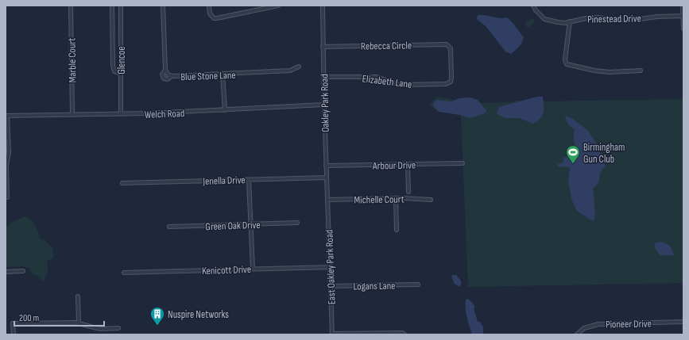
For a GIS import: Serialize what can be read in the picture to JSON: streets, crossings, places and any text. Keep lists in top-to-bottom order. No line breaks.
{"streets":{"street":["Pinestead Drive","Rebecca Circle","Marble Court","Glencoe","Blue Stone Lane","Elizabeth Lane","Oakley Park Road","Welch Road","Arbour Drive","Jenella Drive","Michelle Court","Green Oak Drive","East Oakley Park Road","Kenicott Drive","Logans Lane","Pioneer Drive"]},"crossings":[["Rebecca Circle","Elizabeth Lane"],["Rebecca Circle","Oakley Park Road"],["Marble Court","Welch Road"],["Glencoe","Welch Road"],["Elizabeth Lane","Oakley Park Road"],["Oakley Park Road","Welch Road"],["Oakley Park Road","Arbour Drive"],["Oakley Park Road","Jenella Drive"],["Oakley Park Road","Michelle Court"],["Oakley Park Road","East Oakley Park Road"],["Michelle Court","East Oakley Park Road"],["East Oakley Park Road","Kenicott Drive"],["East Oakley Park Road","Logans Lane"]],"places":{"sports":["Birmingham Gun Club"],"building":["Nuspire Networks"]},"scale_bar":"200 m"}
